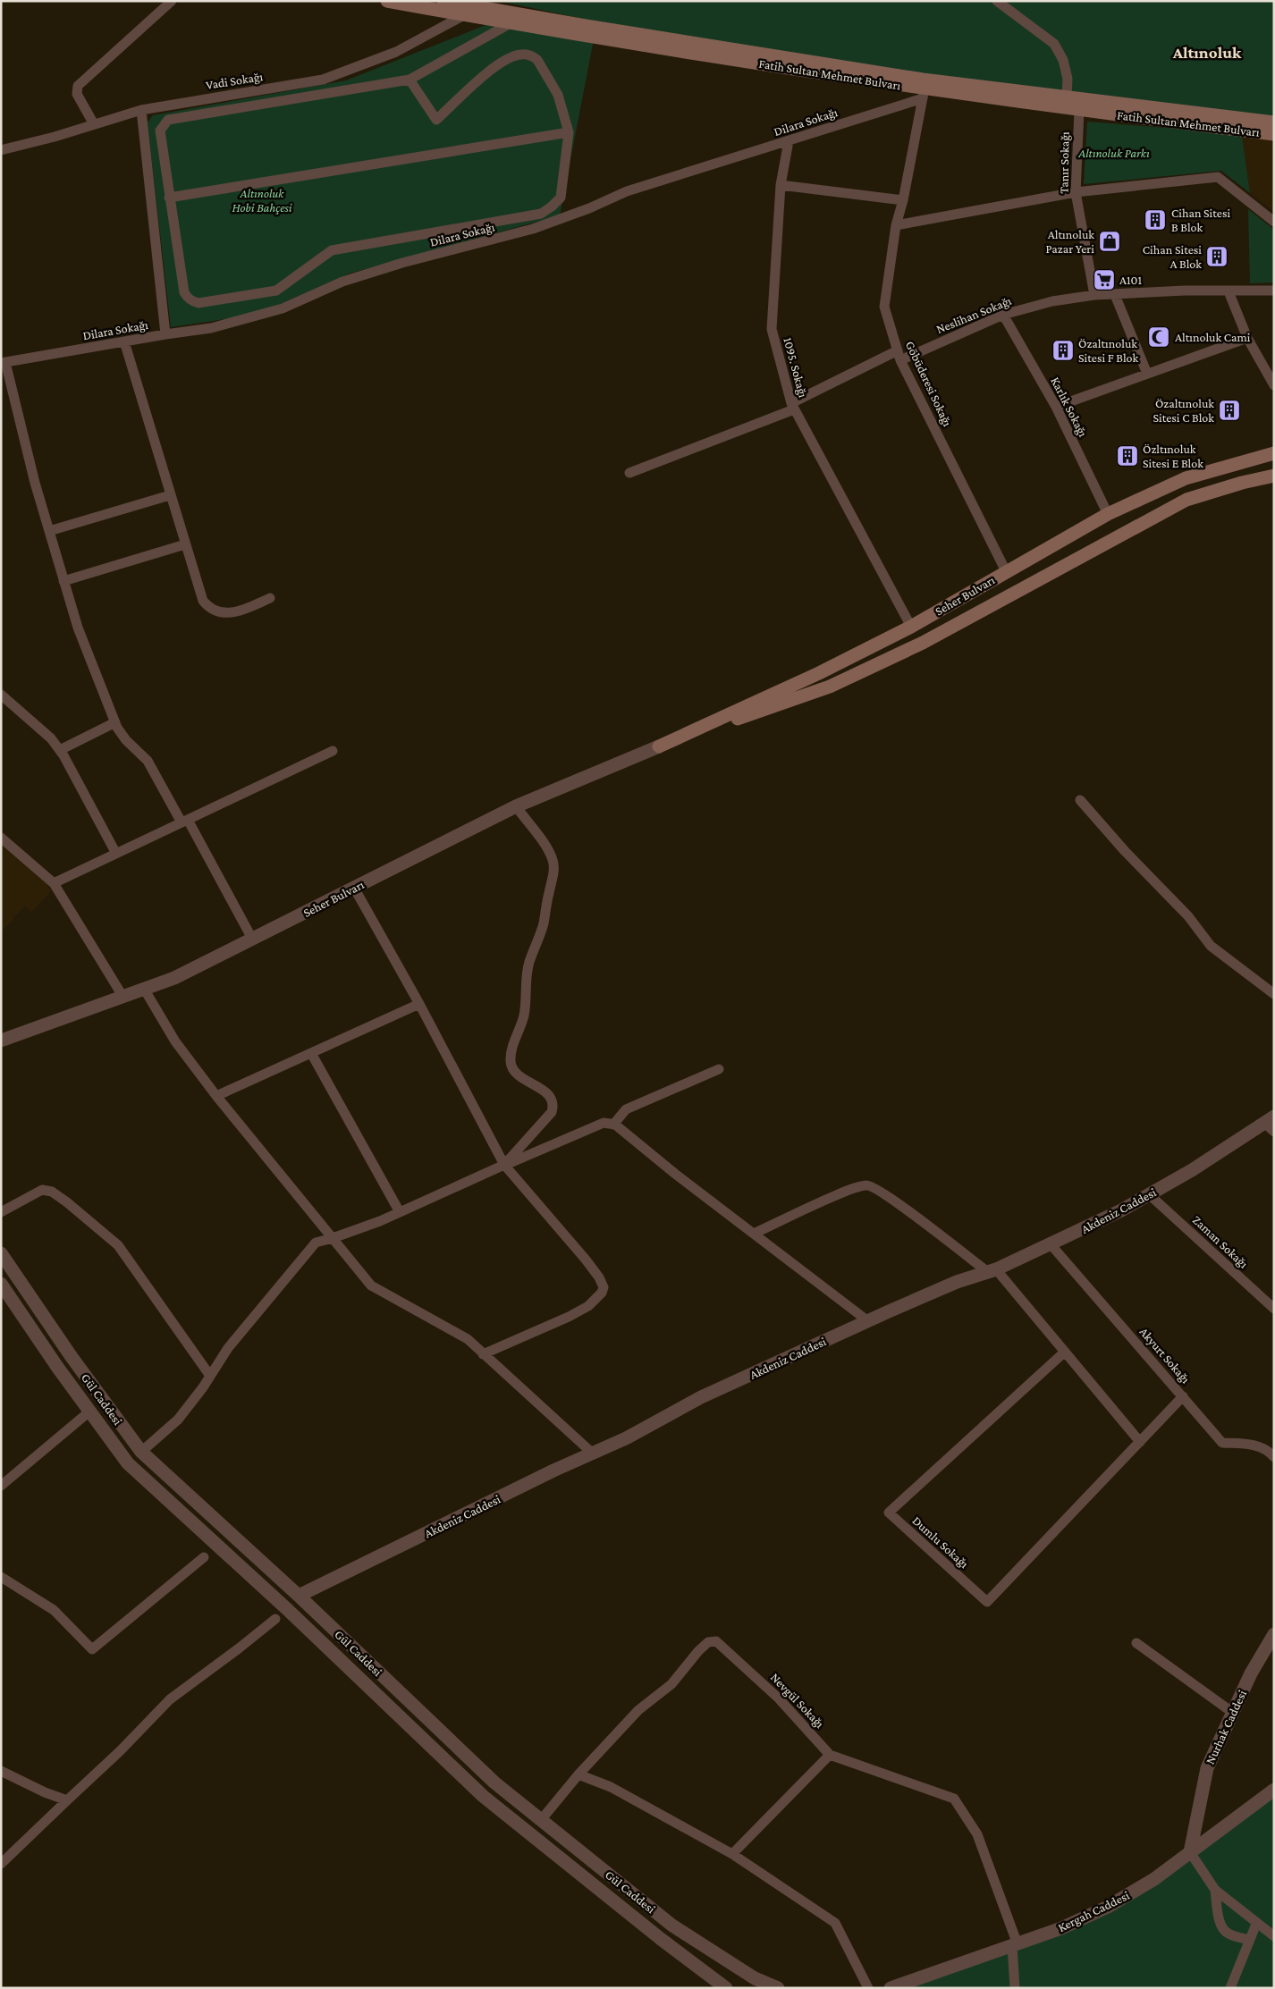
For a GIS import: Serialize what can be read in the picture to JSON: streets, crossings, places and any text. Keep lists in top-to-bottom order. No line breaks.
{"streets":{"main road":["Fatih Sultan Mehmet Bulvarı","Seher Bulvarı"],"street":["Vadi Sokağı","Dilara Sokağı","Tanır Sokağı","Neslihan Sokağı","1095. Sokağı","Göbüderesi Sokağı","Karlık Sokağı","Akdeniz Caddesi","Zaman Sokağı","Akyurt Sokağı","Gül Caddesi","Dumlu Sokağı","Nevgül Sokağı","Nurhak Caddesi","Kergah Caddesi"]},"crossings":[["Fatih Sultan Mehmet Bulvarı","Vadi Sokağı"],["Fatih Sultan Mehmet Bulvarı","Dilara Sokağı"],["Fatih Sultan Mehmet Bulvarı","Tanır Sokağı"],["Fatih Sultan Mehmet Bulvarı","Göbüderesi Sokağı"],["Dilara Sokağı","1095. Sokağı"],["Dilara Sokağı","Göbüderesi Sokağı"],["Tanır Sokağı","Neslihan Sokağı"],["Neslihan Sokağı","1095. Sokağı"],["Neslihan Sokağı","Göbüderesi Sokağı"],["Neslihan Sokağı","Karlık Sokağı"],["1095. Sokağı","Seher Bulvarı"],["Göbüderesi Sokağı","Seher Bulvarı"],["Karlık Sokağı","Seher Bulvarı"],["Akdeniz Caddesi","Zaman Sokağı"],["Akdeniz Caddesi","Akyurt Sokağı"],["Akdeniz Caddesi","Gül Caddesi"],["Akyurt Sokağı","Dumlu Sokağı"],["Gül Caddesi","Nevgül Sokağı"],["Nevgül Sokağı","Kergah Caddesi"],["Nurhak Caddesi","Kergah Caddesi"]],"districts":["Altınoluk"],"parks":["Altınoluk Parkı","Altınoluk Hobi Bahçesi"],"places":{"building":["Cihan Sitesi B Blok","Cihan Sitesi A Blok","Özaltınoluk Sitesi F Blok","Özaltınoluk Sitesi C Blok","Özltınoluk Sitesi E Blok"],"shop":["Altınoluk Pazar Yeri"],"supermarket":["A101"],"mosque":["Altınoluk Cami"]}}
